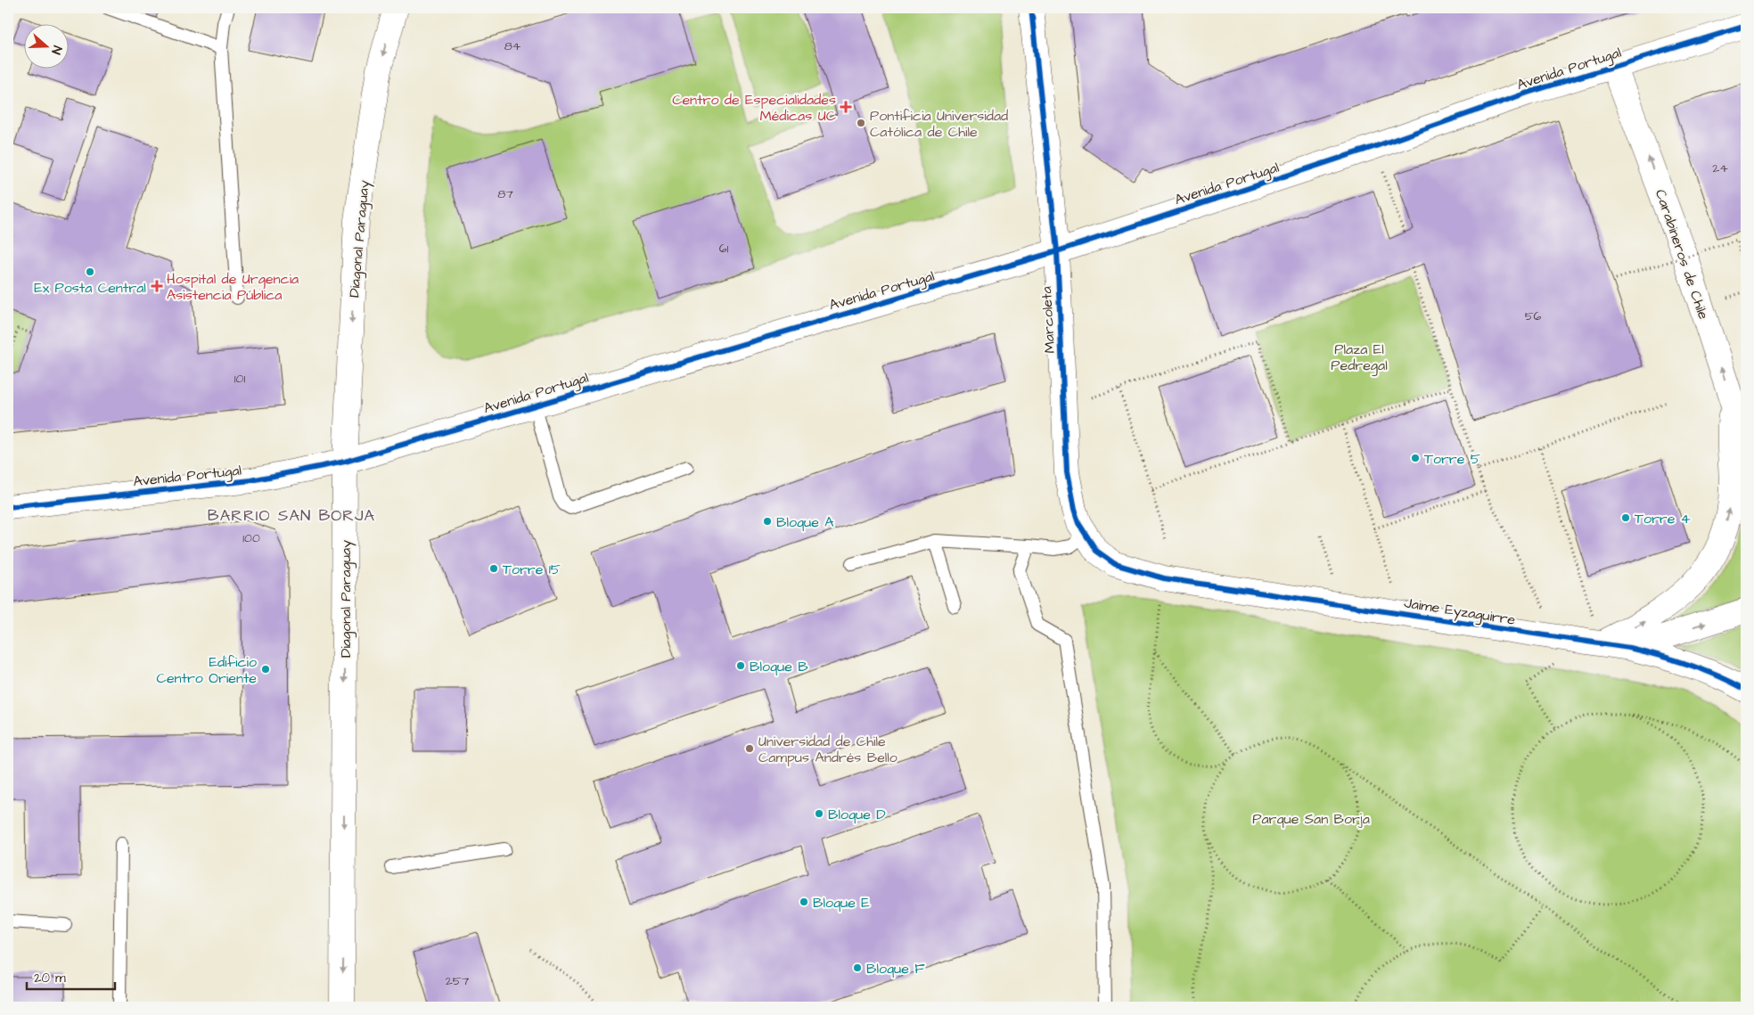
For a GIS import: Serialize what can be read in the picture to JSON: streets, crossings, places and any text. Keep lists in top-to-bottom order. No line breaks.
{"streets":{"main road":["Avenida Portugal","Diagonal Paraguay","Carabineros de Chile","Marcoleta","Jaime Eyzaguirre"]},"crossings":[["Avenida Portugal","Diagonal Paraguay"],["Avenida Portugal","Carabineros de Chile"],["Avenida Portugal","Marcoleta"],["Marcoleta","Jaime Eyzaguirre"]],"one_way":["Diagonal Paraguay","Carabineros de Chile"],"districts":["BARRIO SAN BORJA"],"parks":["Plaza El Pedregal","Parque San Borja"],"places":{"health":["Centro de Especialidades Médicas UC","Hospital de Urgencia Asistencia Pública"],"other":["Pontificia Universidad Católica de Chile","Ex Posta Central","Torre 5","Torre 4","Bloque A","Torre 15","Bloque B","Edificio Centro Oriente","Universidad de Chile Campus Andrés Bello","Bloque D","Bloque E","Bloque F"]},"house_numbers":["84","24","87","61","56","101","100","257"],"scale_bar":"20 m","north":"right"}
